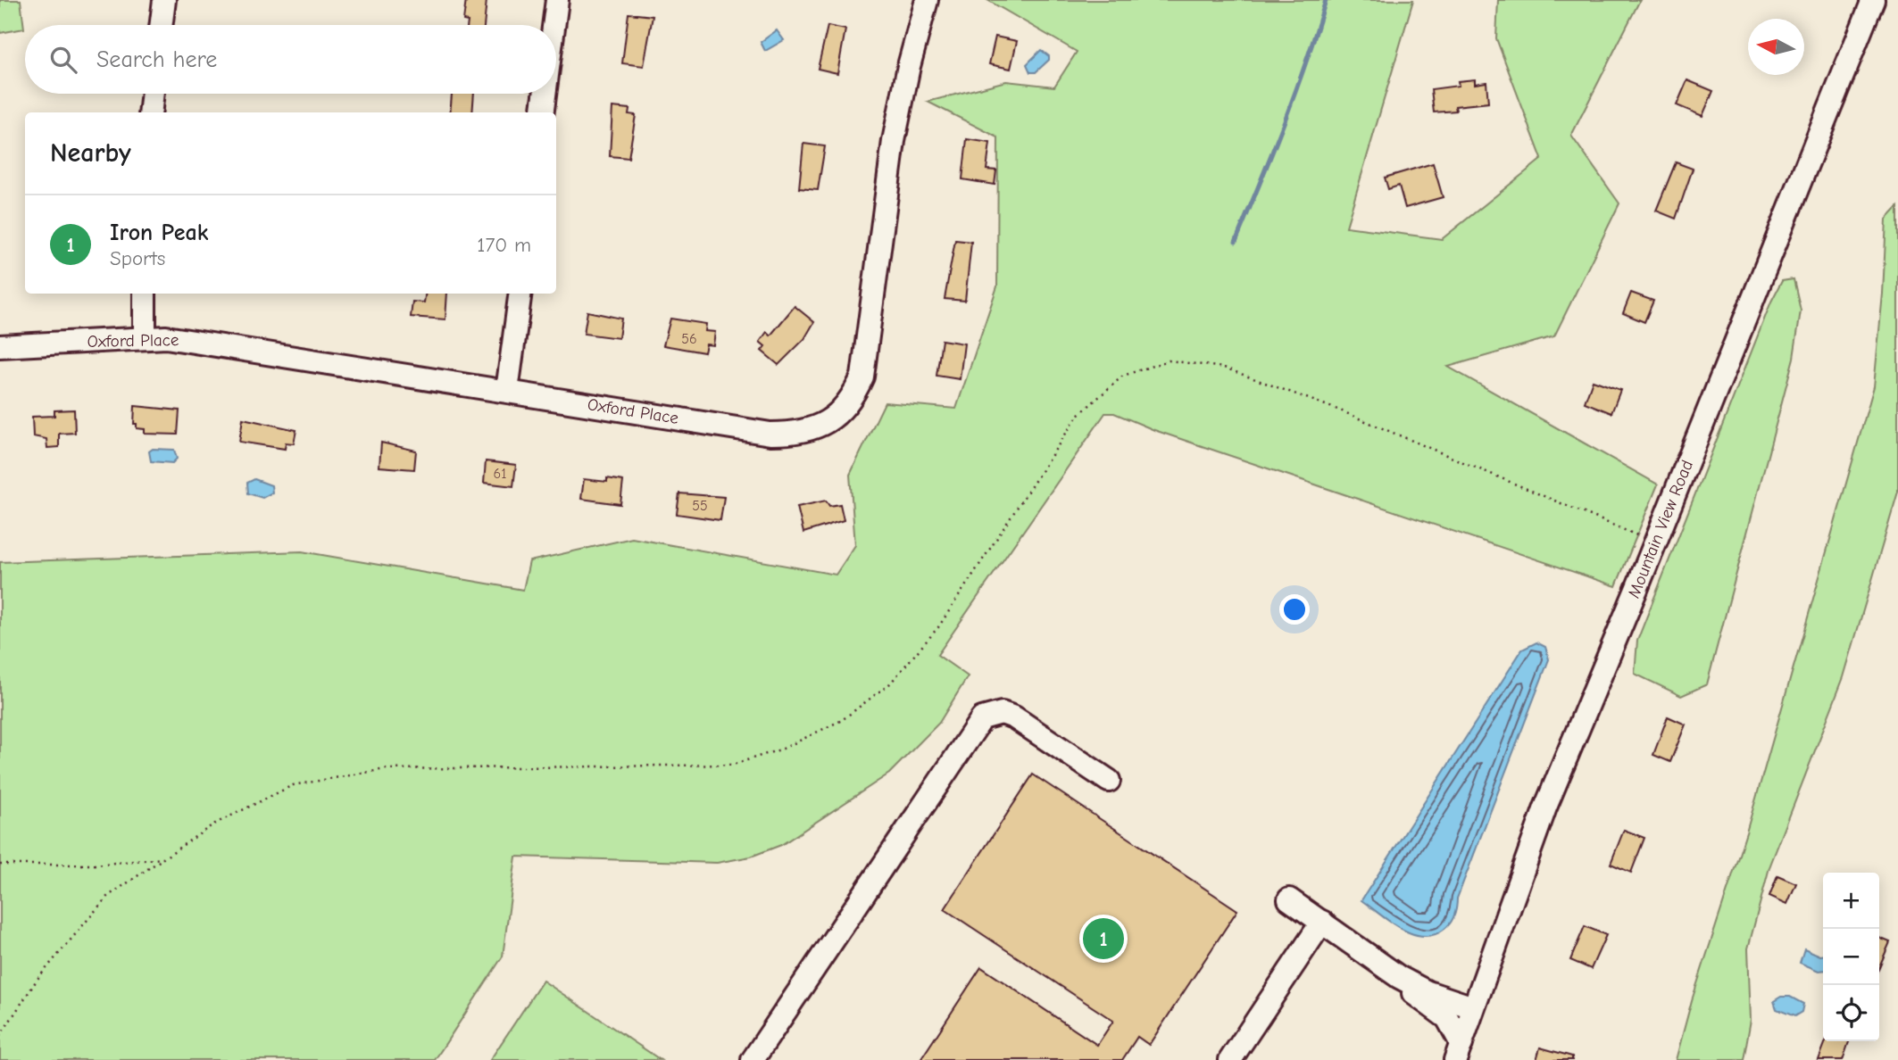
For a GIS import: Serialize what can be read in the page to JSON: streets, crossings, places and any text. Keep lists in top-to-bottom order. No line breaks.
{"streets":{"street":["Oxford Place","Mountain View Road"]},"house_numbers":["56","61","55"],"north":"left","page":{"search":"Search here","heading":"Nearby","list":[{"mark":"1","name":"Iron Peak","note":"Sports","value":"170 m"}],"map_buttons":["+","−"],"pins":"1"}}
